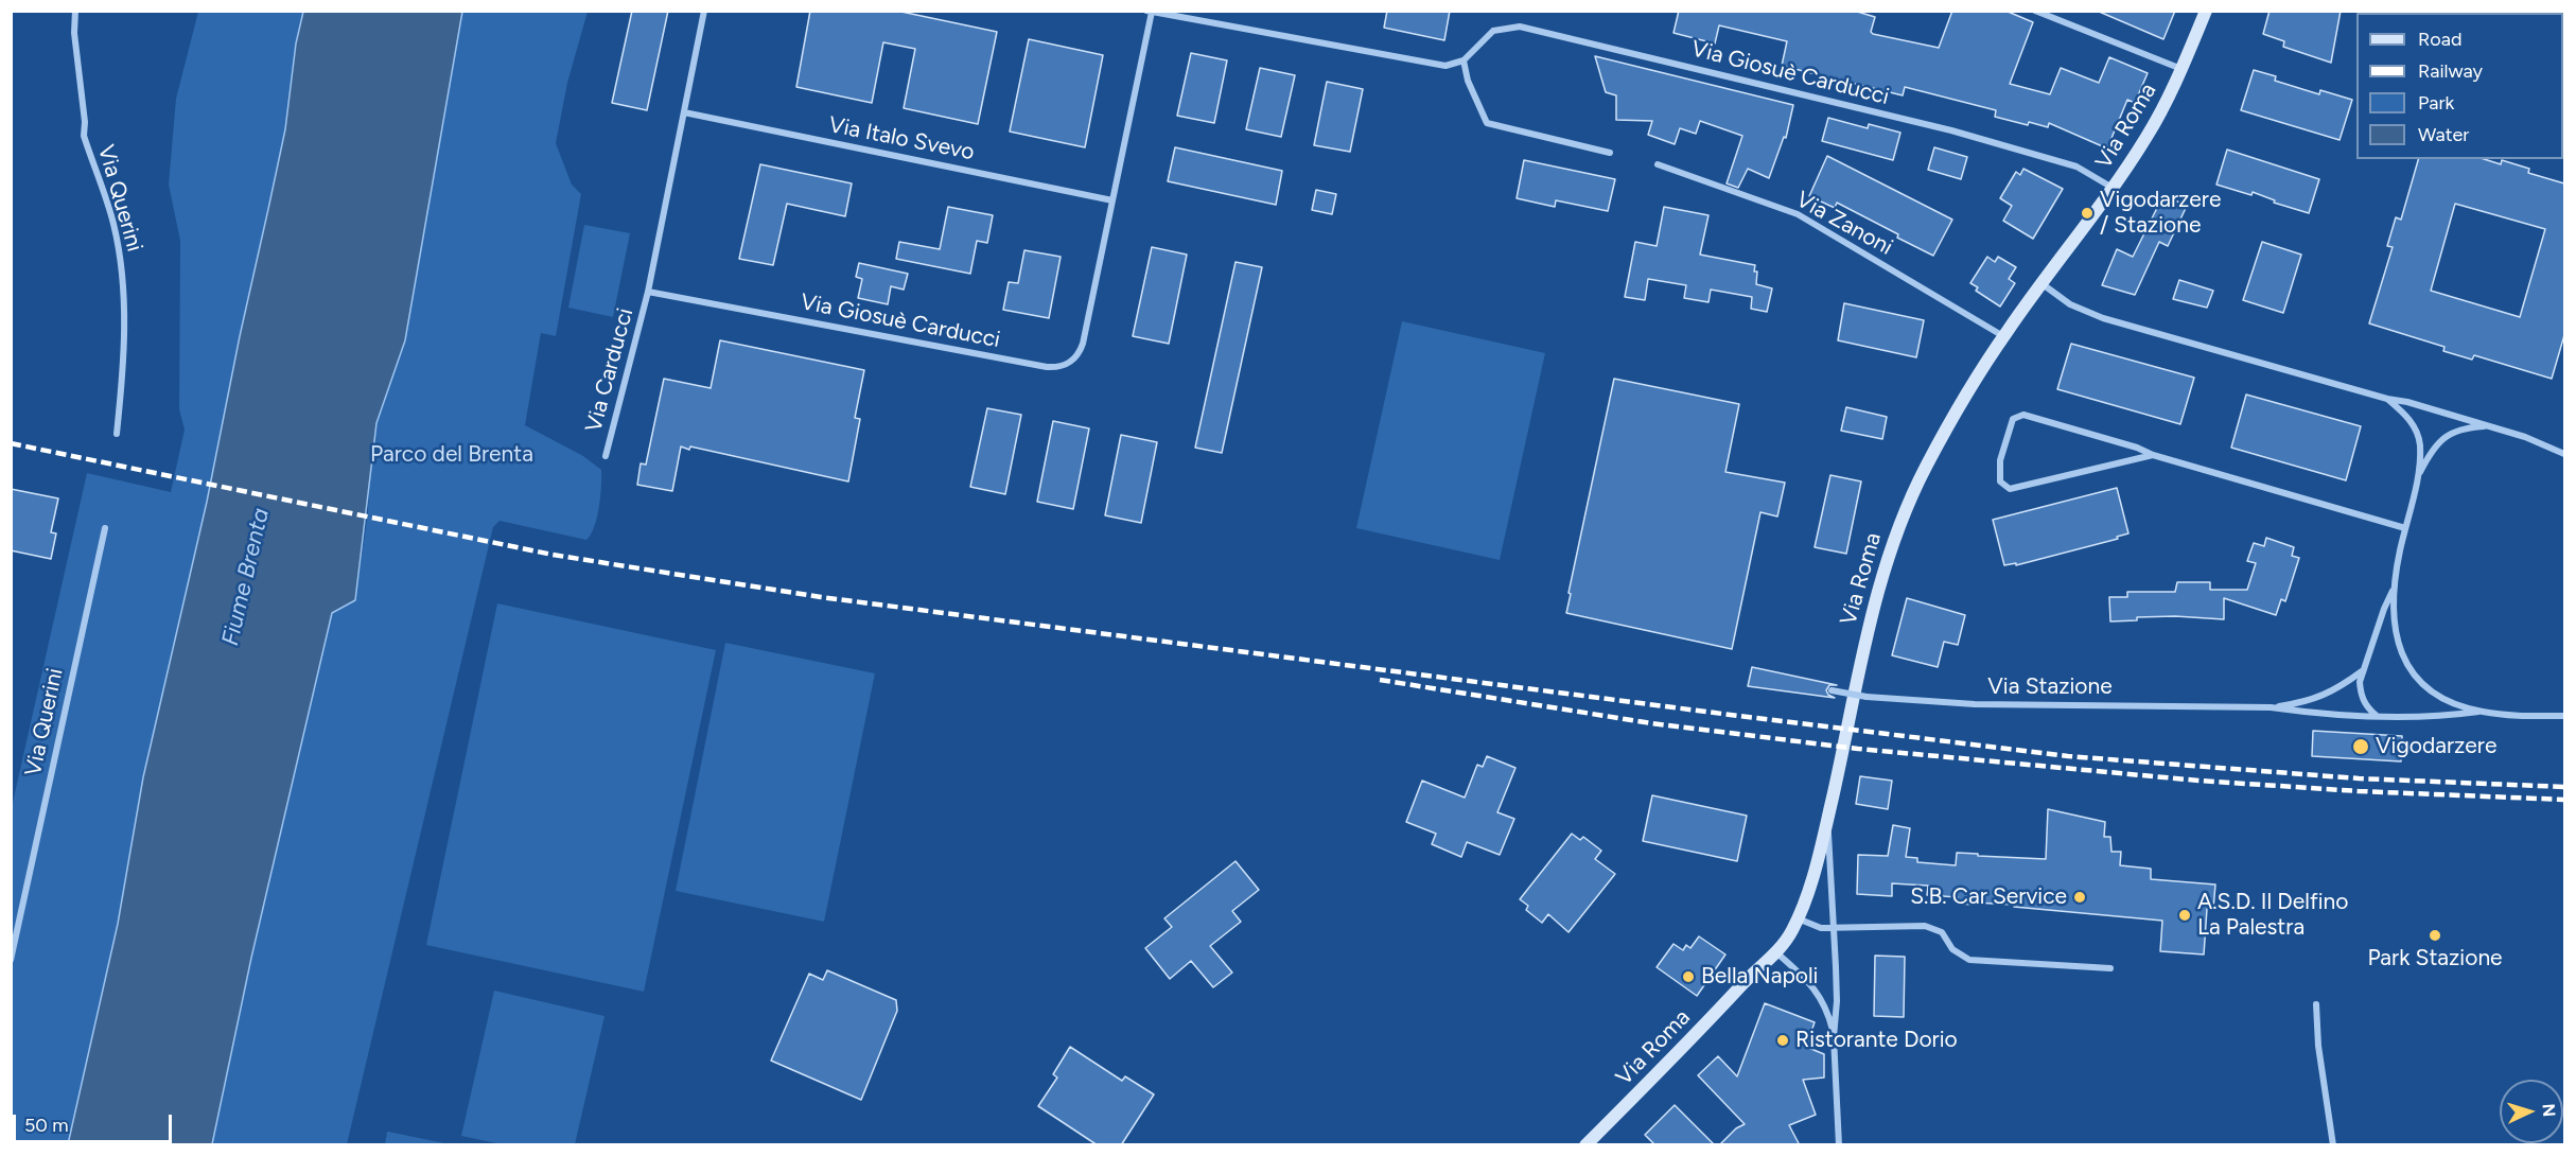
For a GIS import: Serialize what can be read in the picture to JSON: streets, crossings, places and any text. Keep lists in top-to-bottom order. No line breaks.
{"streets":{"main road":["Via Roma"],"street":["Via Giosuè Carducci","Via Italo Svevo","Via Querini","Via Zanoni","Via Carducci","Via Stazione"]},"crossings":[["Via Giosuè Carducci","Via Roma"],["Via Giosuè Carducci","Via Italo Svevo"],["Via Giosuè Carducci","Via Carducci"],["Via Roma","Via Zanoni"]],"water":["Fiume Brenta"],"parks":["Parco del Brenta"],"places":["Vigodarzere / Stazione","Vigodarzere","S.B. Car Service","A.S.D. Il Delfino La Palestra","Park Stazione","Bella Napoli","Ristorante Dorio"],"legend":["Road","Railway","Park","Water"],"scale_bar":"50 m","north":"right"}
